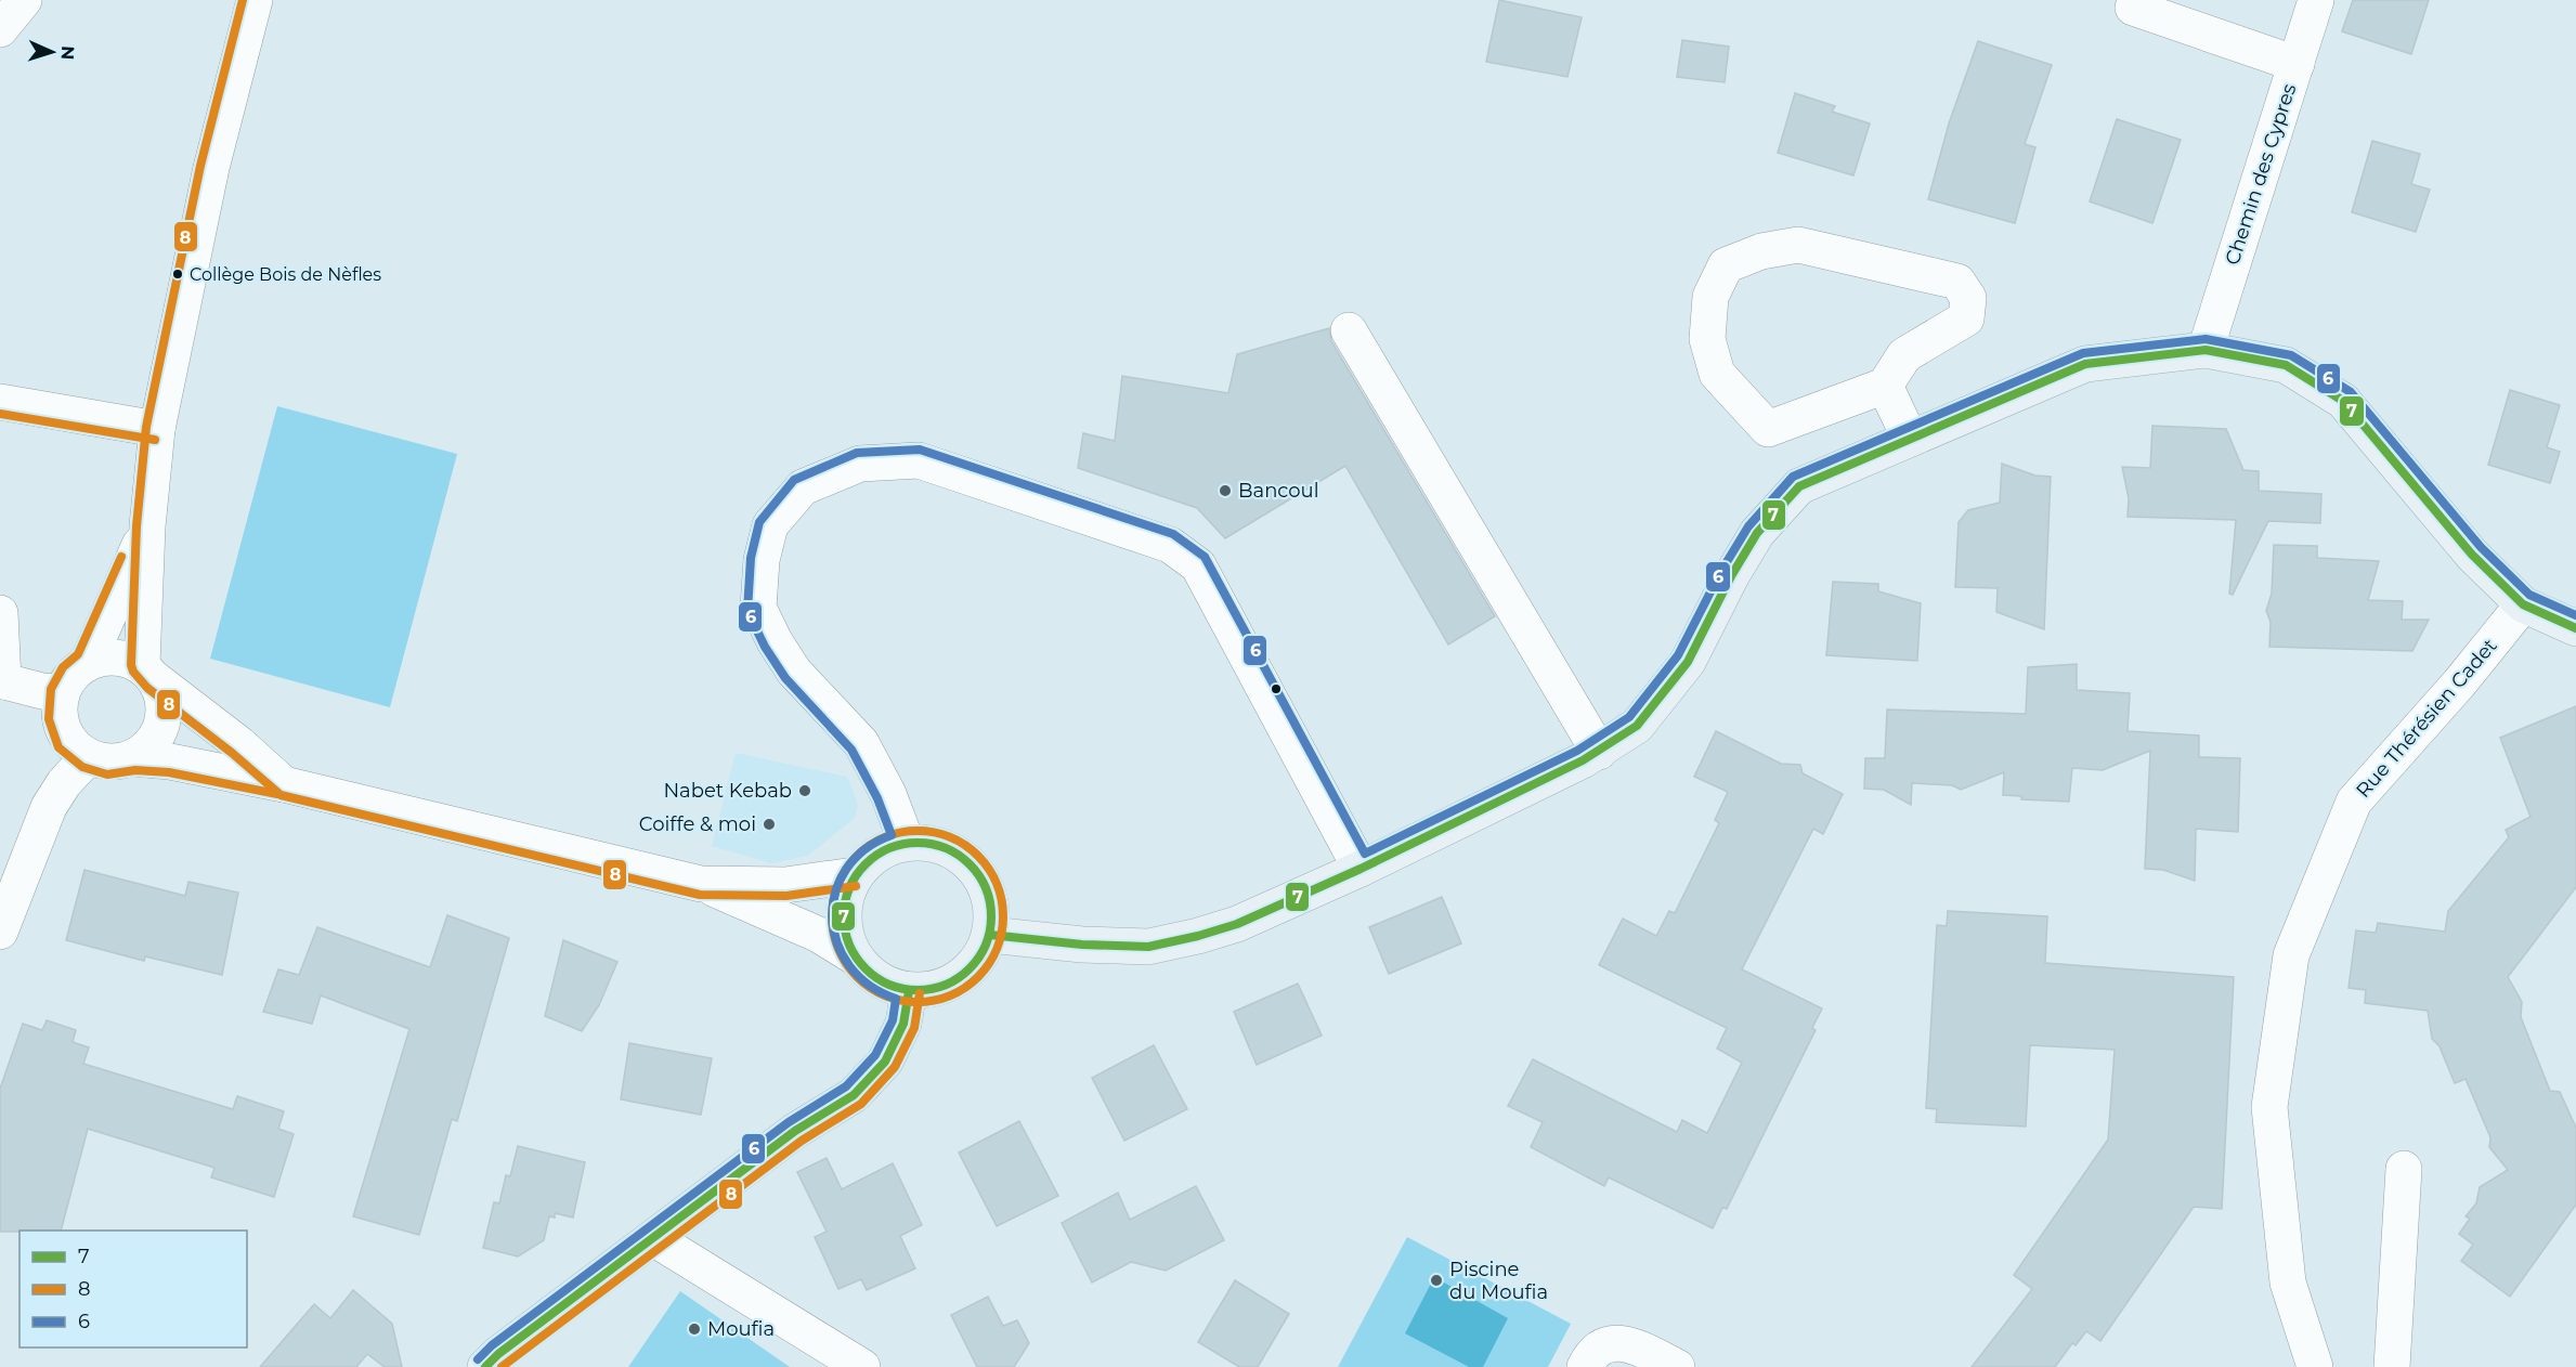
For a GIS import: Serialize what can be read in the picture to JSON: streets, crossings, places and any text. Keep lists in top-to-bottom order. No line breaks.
{"streets":{"street":["Chemin des Cypres","Rue Thérésien Cadet"]},"places":["Collège Bois de Nèfles","Bancoul","Nabet Kebab","Coiffe & moi","Piscine du Moufia","Moufia"],"lines":["transit line 8","transit line 6","transit line 7"],"legend":["7","8","6"],"north":"right"}
